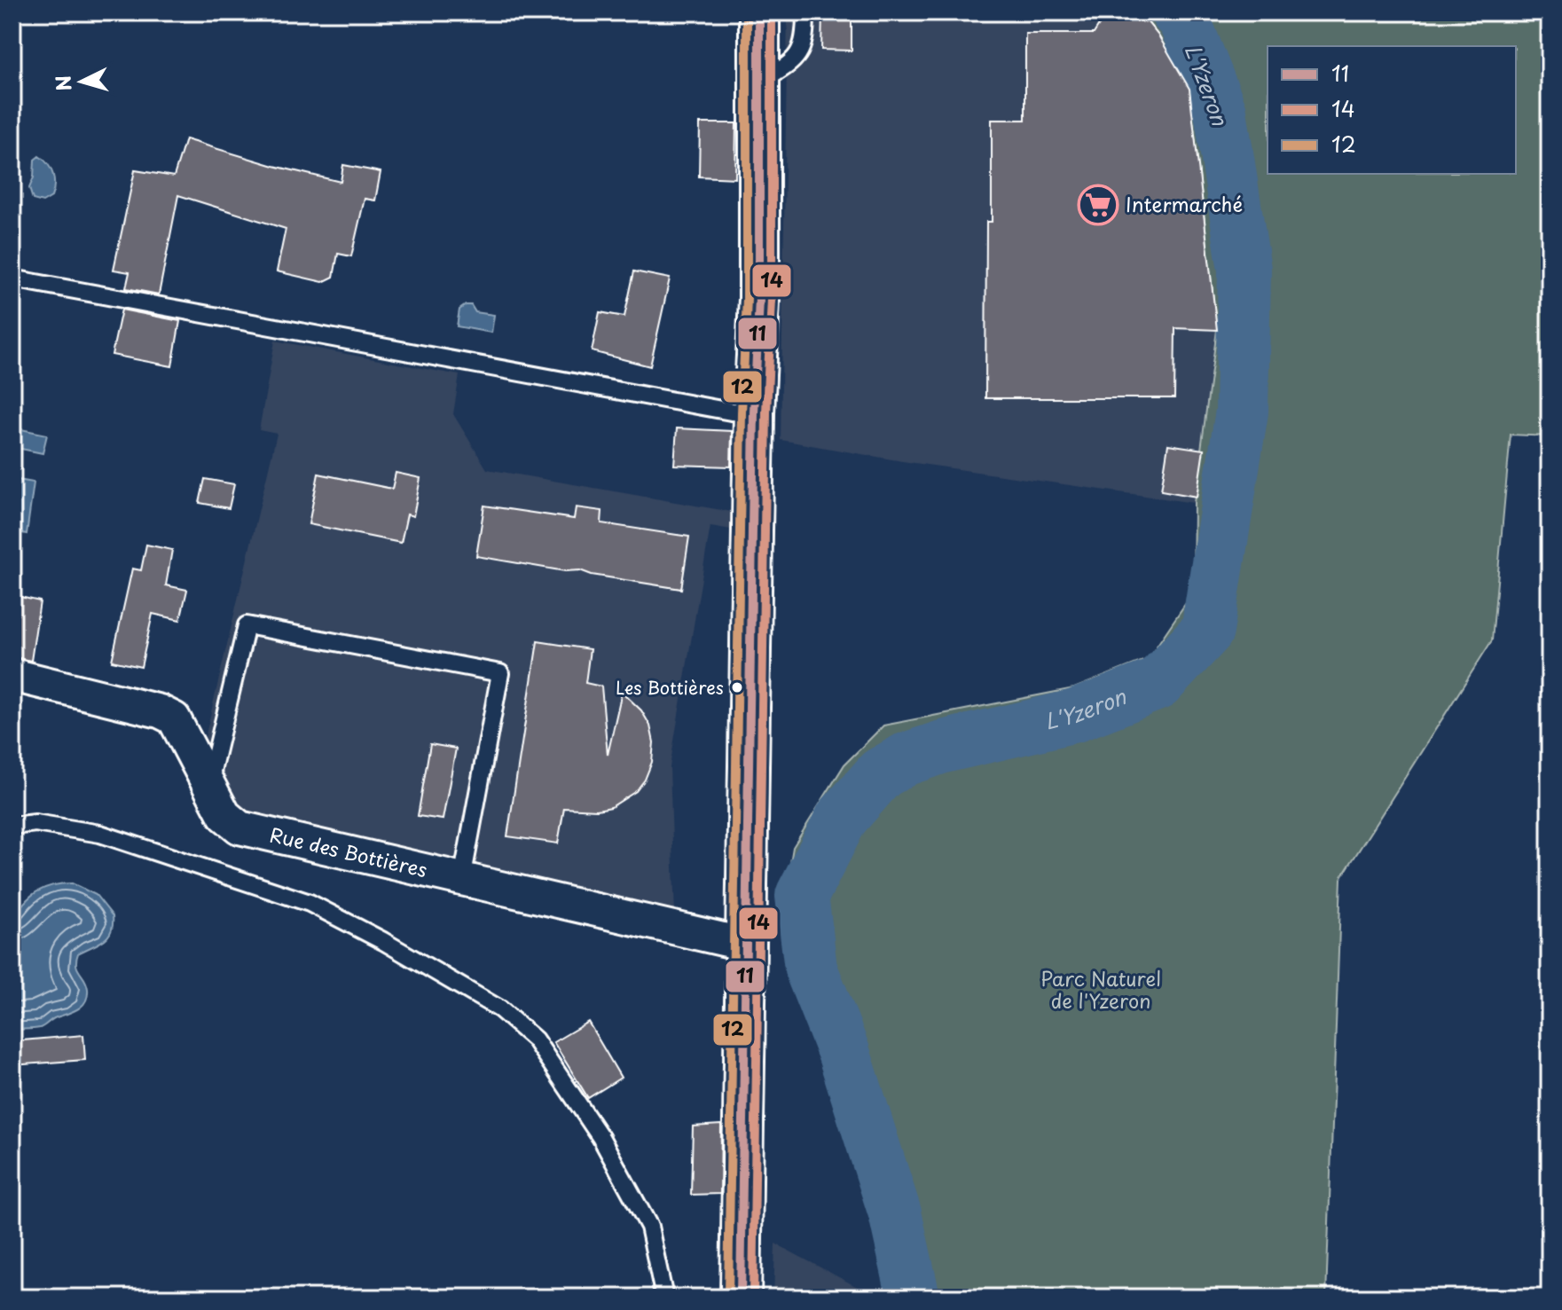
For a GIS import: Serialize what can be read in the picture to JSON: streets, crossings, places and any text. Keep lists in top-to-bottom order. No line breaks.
{"streets":{"street":["Rue des Bottières"]},"water":["L'Yzeron"],"parks":["Parc Naturel de l'Yzeron"],"places":{"supermarket":["Intermarché"],"other":["Les Bottières"]},"lines":["transit line 11","transit line 14","transit line 12"],"legend":["11","14","12"],"north":"left"}
